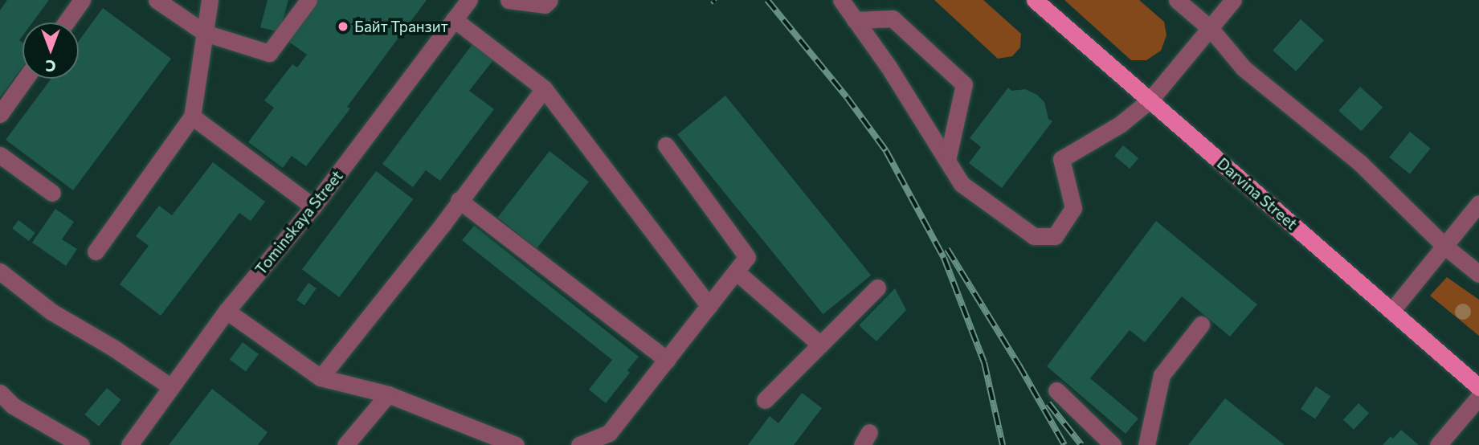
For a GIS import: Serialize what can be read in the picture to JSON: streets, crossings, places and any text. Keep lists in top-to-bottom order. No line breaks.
{"streets":{"main road":["Darvina Street"],"street":["Tominskaya Street"]},"places":["Байт Транзит"],"north":"bottom"}
